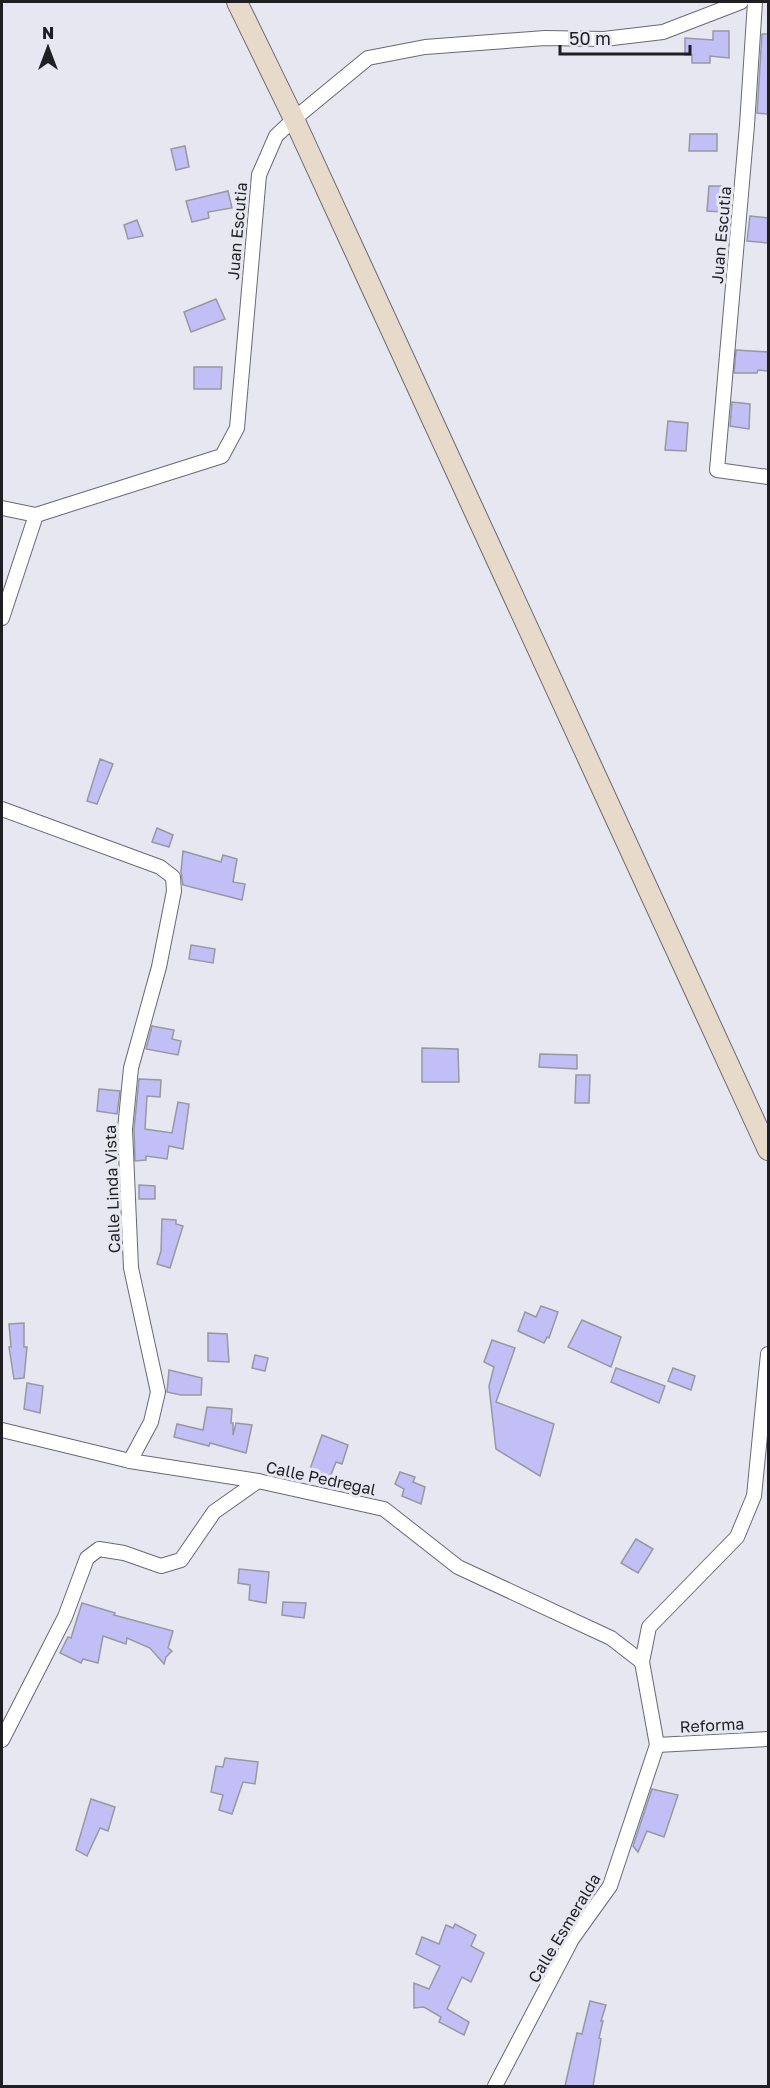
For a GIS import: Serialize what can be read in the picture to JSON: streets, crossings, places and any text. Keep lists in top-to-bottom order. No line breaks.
{"streets":{"street":["Juan Escutia","Calle Linda Vista","Calle Pedregal","Reforma","Calle Esmeralda"]},"crossings":[["Calle Linda Vista","Calle Pedregal"],["Reforma","Calle Esmeralda"]],"scale_bar":"50 m","north":"top"}
